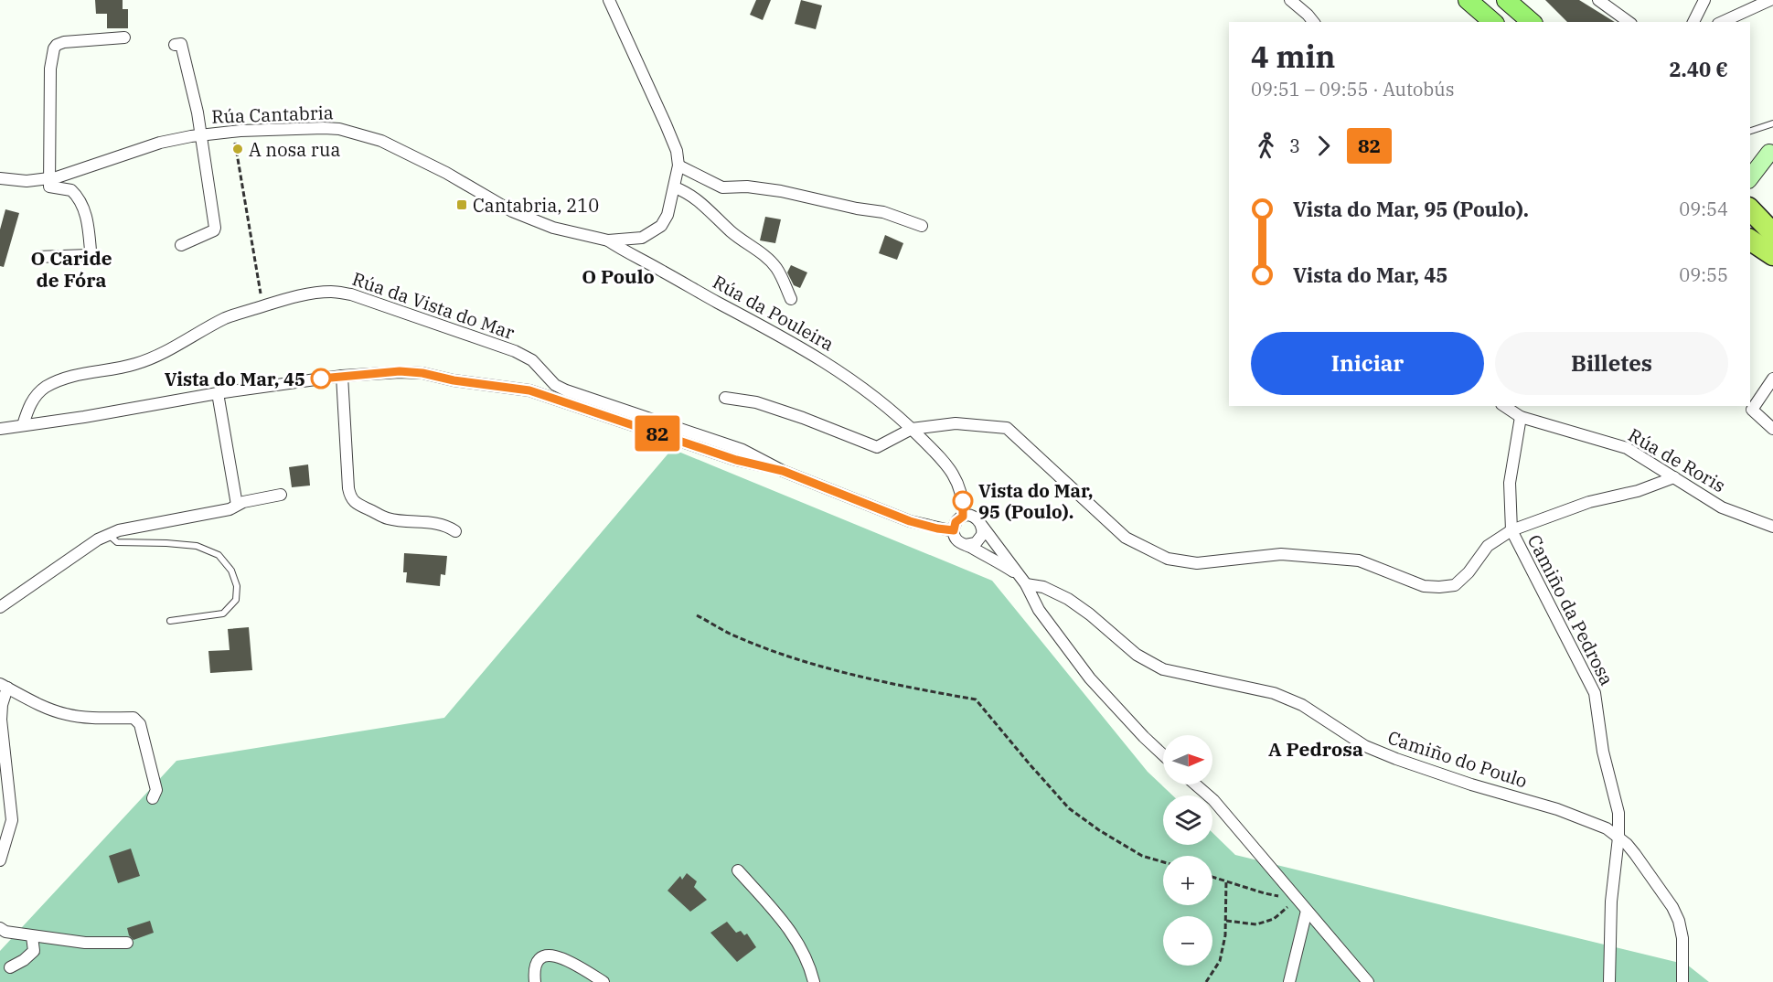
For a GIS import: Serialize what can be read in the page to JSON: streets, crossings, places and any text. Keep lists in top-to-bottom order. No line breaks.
{"streets":{"street":["Rúa Cantabria","Rúa da Vista do Mar","Rúa da Pouleira","Rúa de Roris","Camiño da Pedrosa","Camiño do Poulo"]},"crossings":[["Rúa Cantabria","Rúa da Pouleira"],["Rúa de Roris","Camiño da Pedrosa"],["Camiño da Pedrosa","Camiño do Poulo"]],"districts":["O Caride de Fóra","O Poulo","A Pedrosa"],"places":{"other":["A nosa rua","Vista do Mar, 45","Vista do Mar, 95 (Poulo)."],"transit":["Cantabria, 210"]},"lines":["bus line 82"],"north":"right","page":{"on_map":"82","heading":["4 min","09:51 – 09:55 · Autobús","2.40 €"],"legs":["3","82"],"list":[{"name":"Vista do Mar, 95 (Poulo).","value":"09:54"},{"name":"Vista do Mar, 45","value":"09:55"}],"buttons":["Iniciar","Billetes"],"map_buttons":["+","−"]}}
